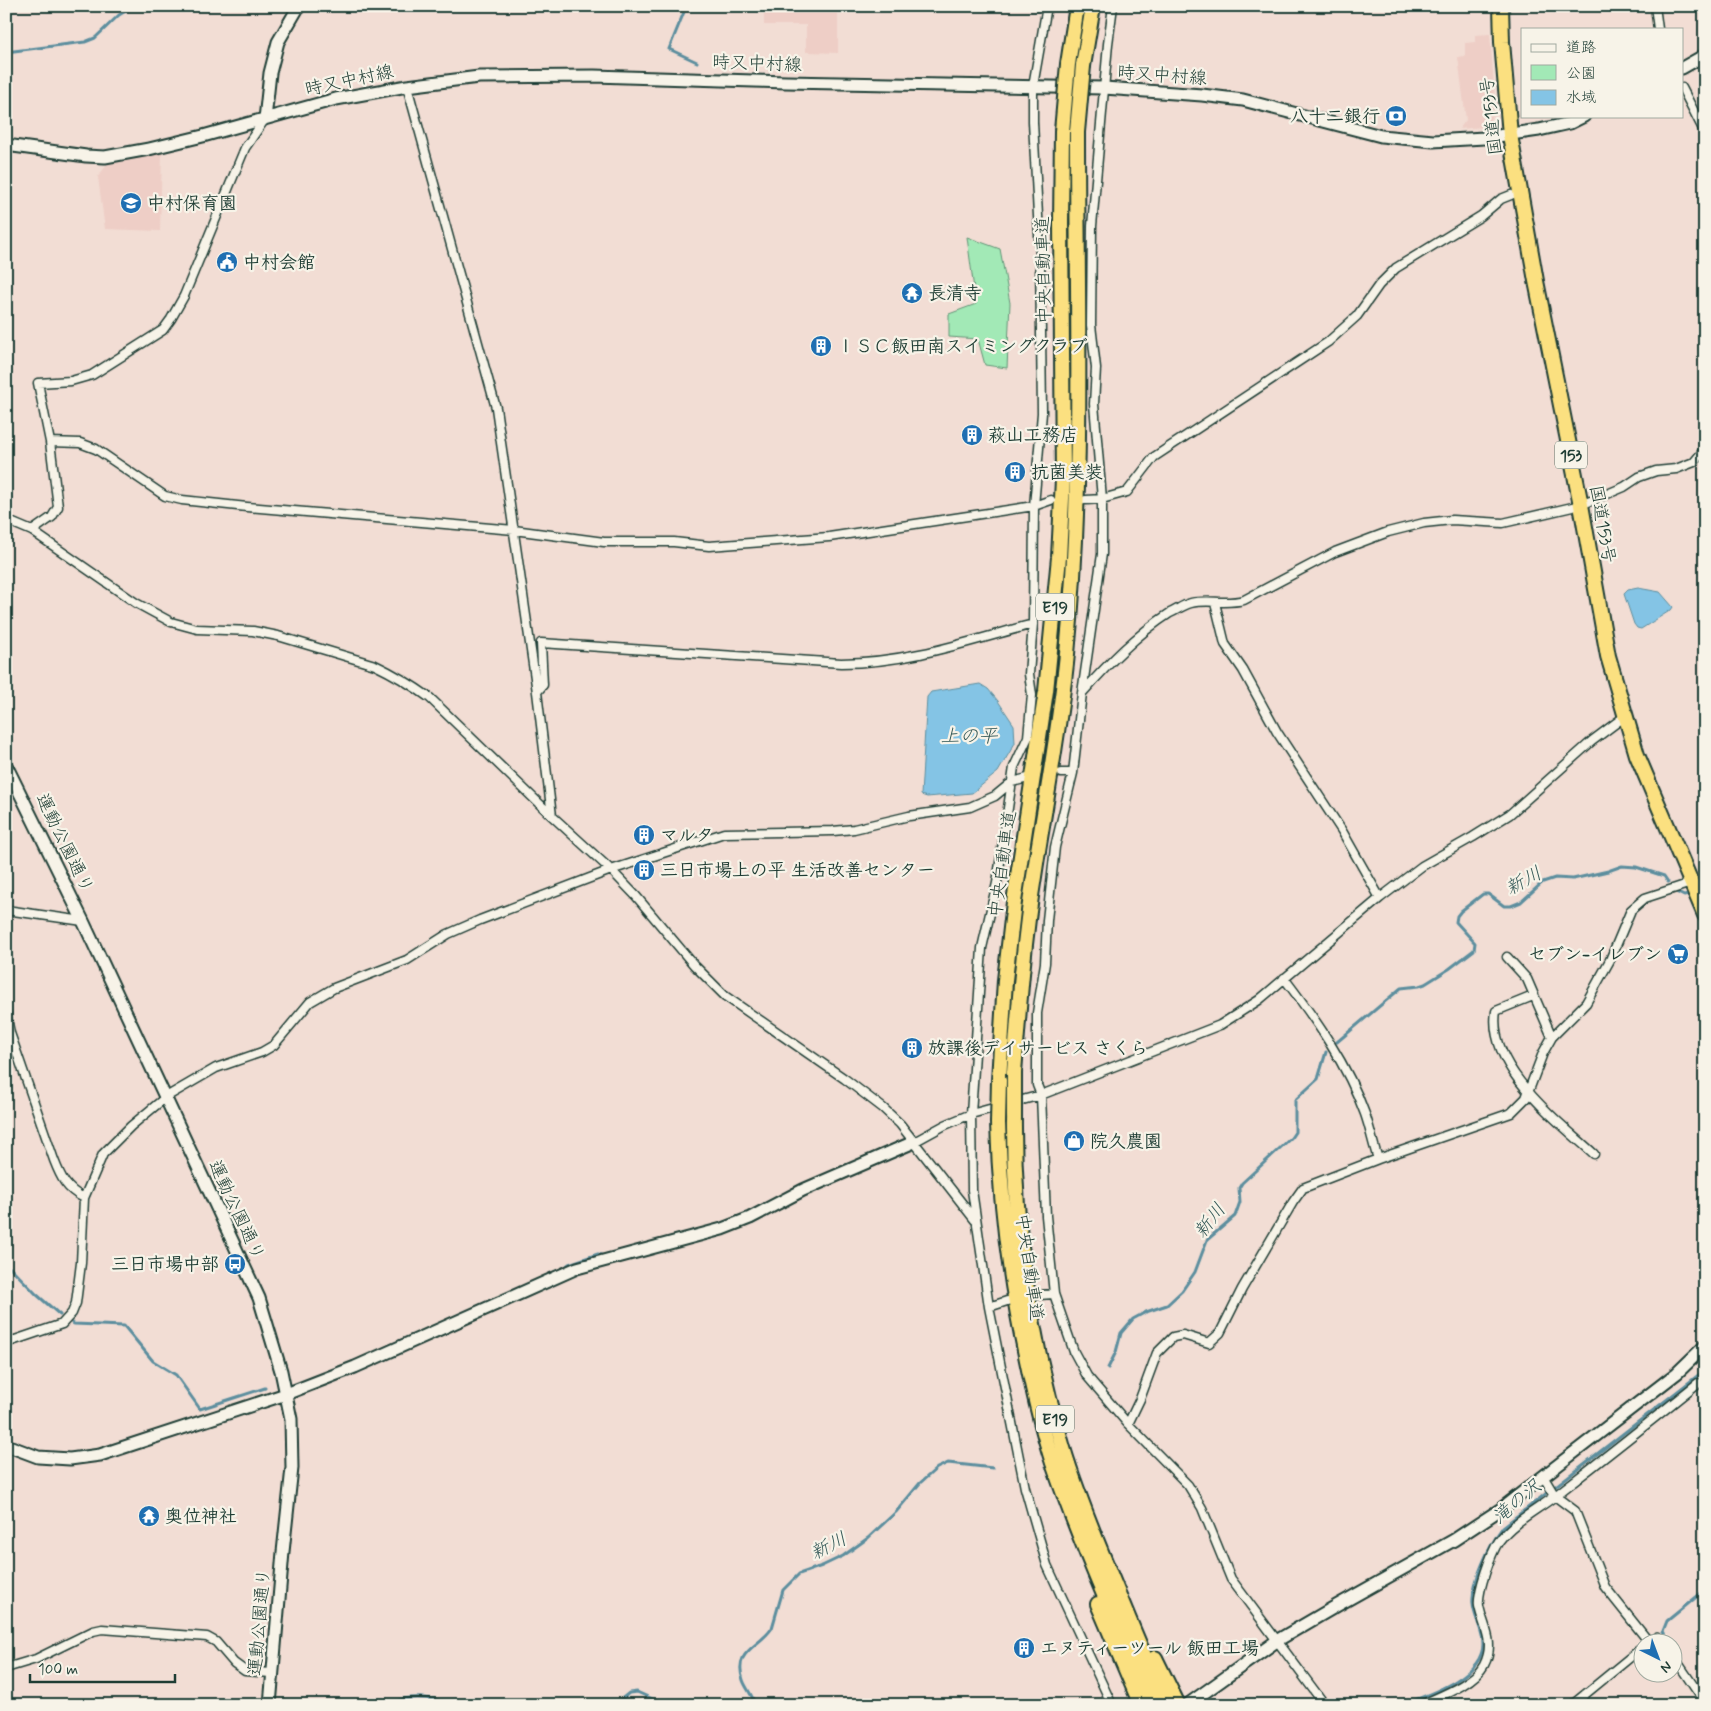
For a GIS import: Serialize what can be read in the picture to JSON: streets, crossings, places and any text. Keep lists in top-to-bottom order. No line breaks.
{"streets":{"highway":["国道153号","中央自動車道","153","E19"],"street":["時又中村線","運動公園通り"]},"crossings":[["時又中村線","国道153号"]],"water":["上の平","新川","滝の沢"],"places":{"bank":["八十二銀行"],"school or university":["中村保育園"],"public building":["中村会館"],"temple":["長清寺","奥位神社"],"building":["ＩＳＣ飯田南スイミングクラブ","萩山工務店","抗菌美装","マルタ","三日市場上の平 生活改善センター","放課後デイサービス さくら","エヌティーツール 飯田工場"],"supermarket":["セブン-イレブン"],"shop":["院久農園"],"bus stop":["三日市場中部"]},"legend":["道路","公園","水域"],"scale_bar":"100 m","north":"bottom right"}
